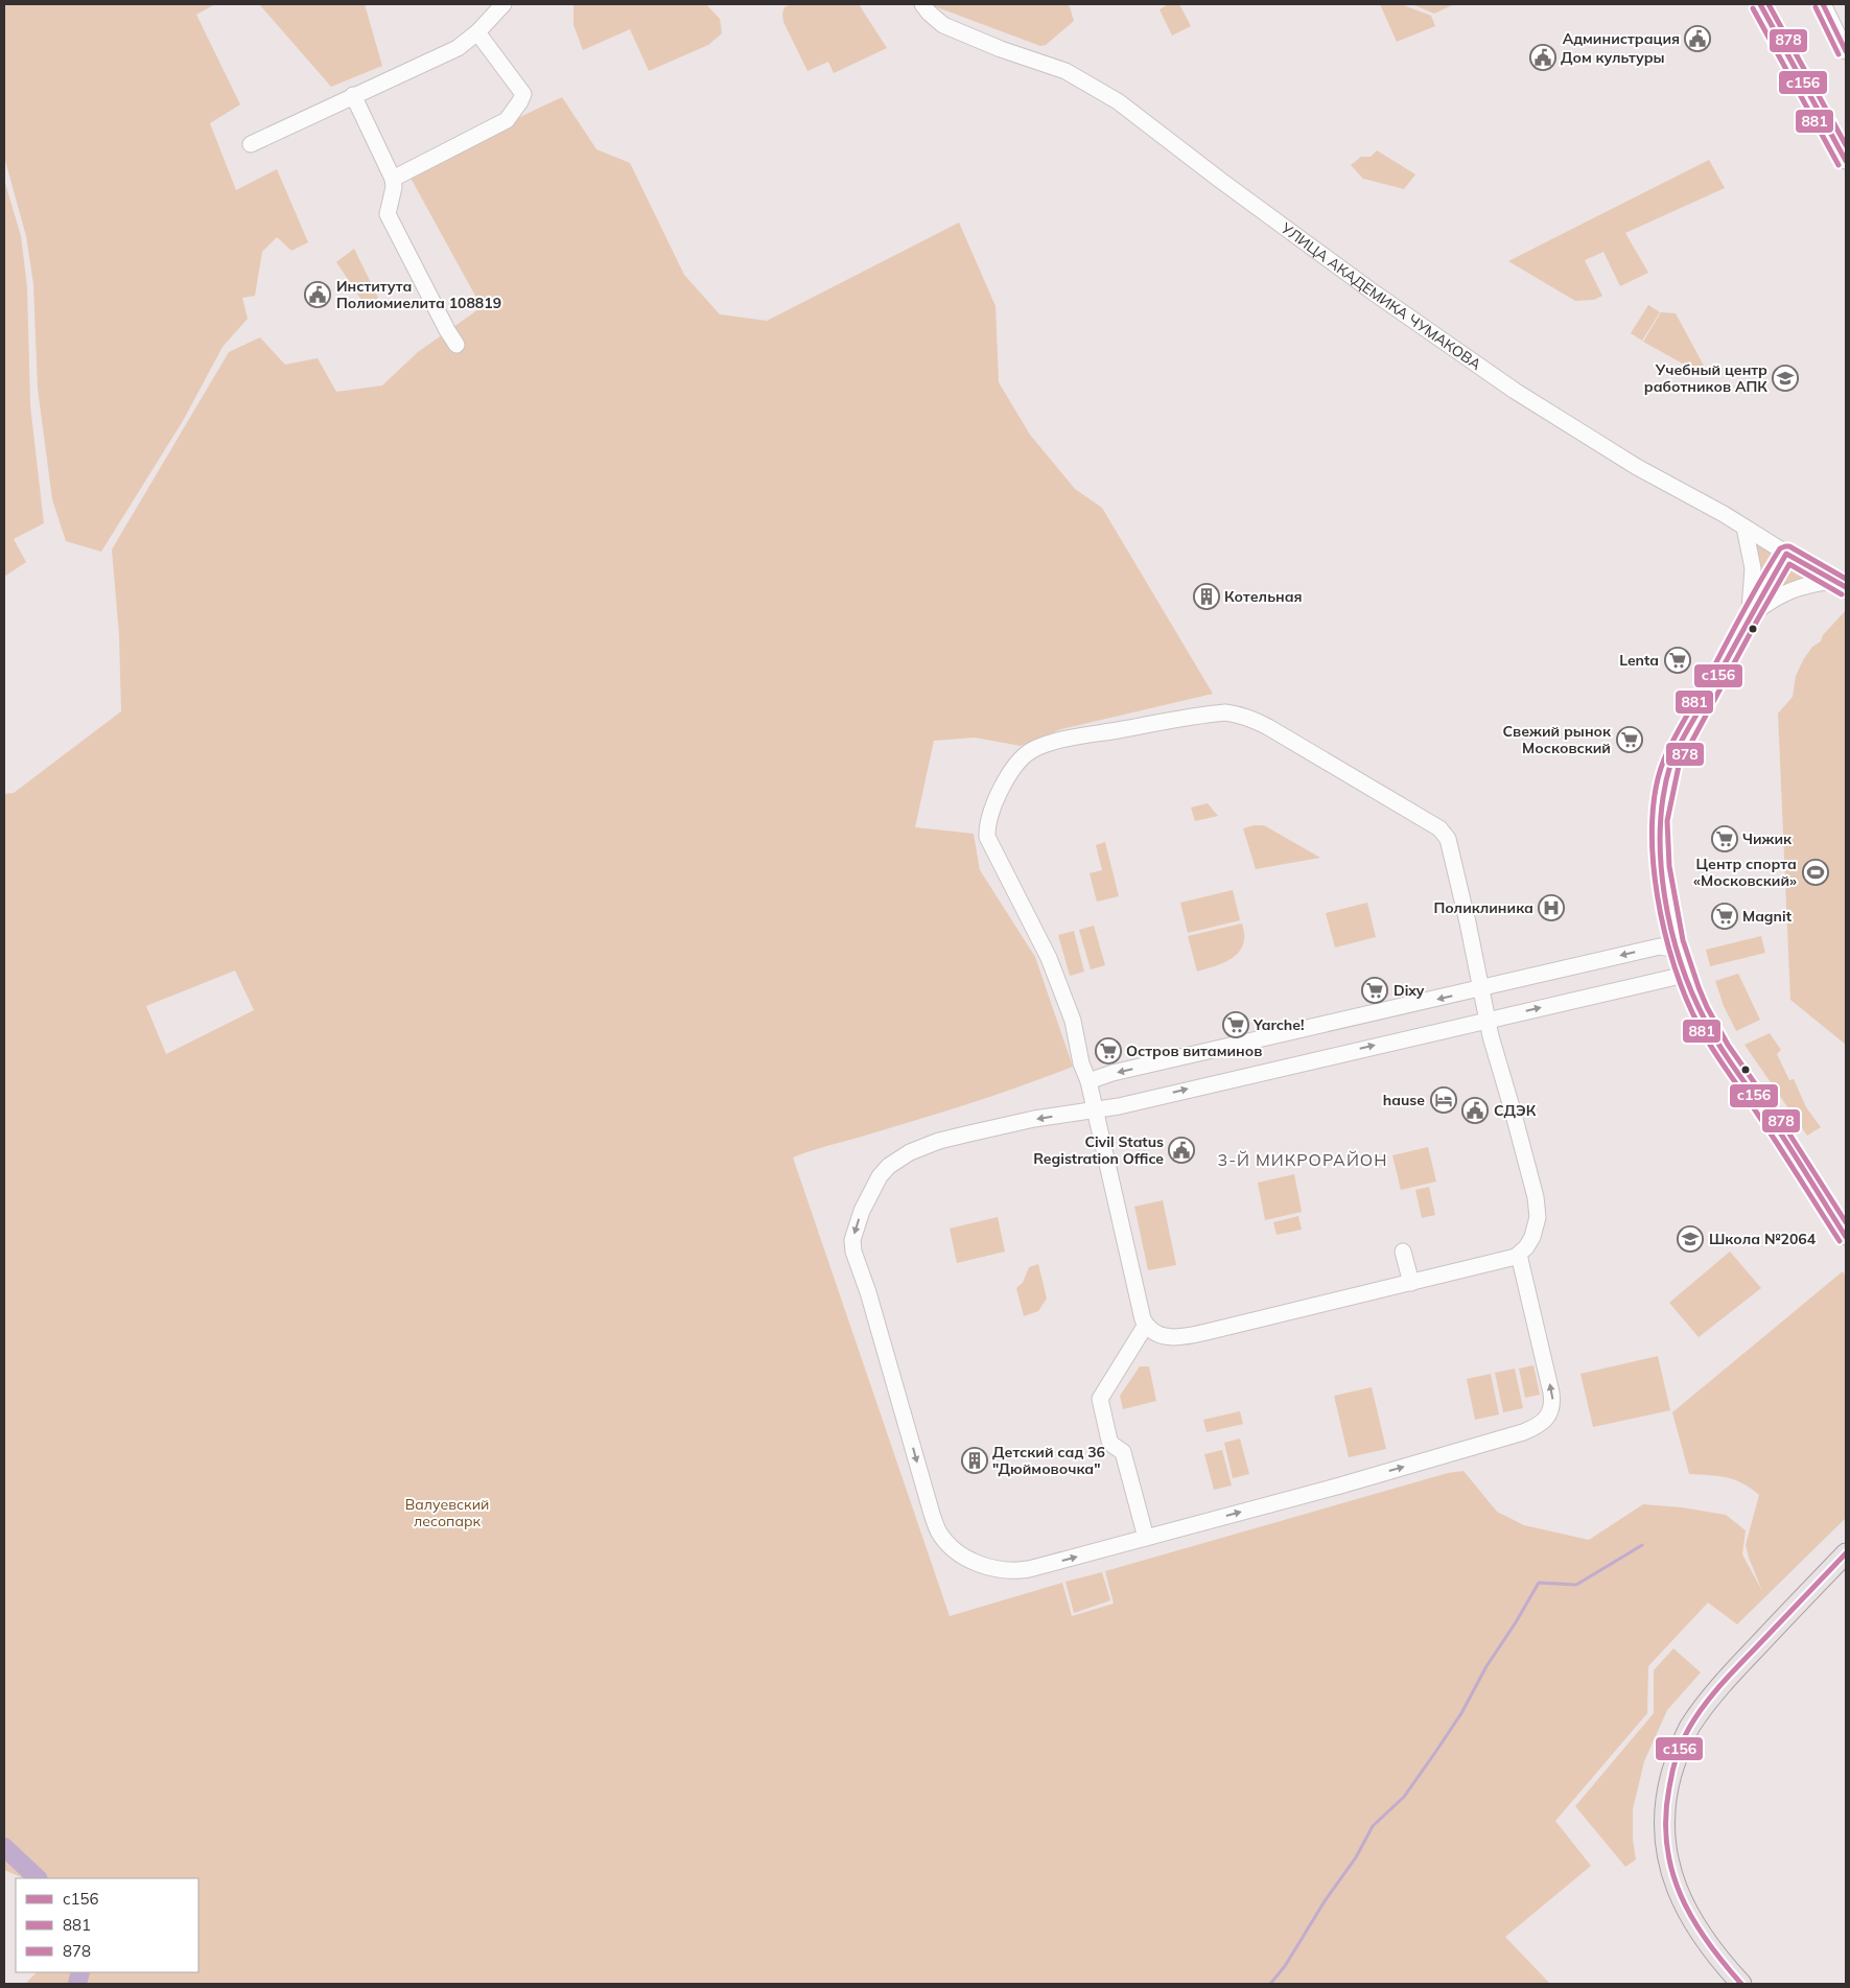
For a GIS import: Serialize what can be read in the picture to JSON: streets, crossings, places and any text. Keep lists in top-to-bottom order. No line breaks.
{"streets":{"street":["УЛИЦА АКАДЕМИКА ЧУМАКОВА"]},"districts":["3-Й МИКРОРАЙОН"],"parks":["Валуевский лесопарк"],"places":{"public building":["Администрация","Дом культуры","Института Полиомиелита 108819","СДЭК","Civil Status Registration Office"],"school or university":["Учебный центр работников АПК","Школа №2064"],"building":["Котельная","Детский сад 36 \"Дюймовочка\""],"supermarket":["Lenta","Свежий рынок Московский","Чижик","Magnit","Dixy","Yarche!","Остров витаминов"],"sports":["Центр спорта «Московский»"],"hospital":["Поликлиника"],"hotel":["hause"]},"lines":["transit line с156","transit line 878","transit line 881"],"legend":["с156","881","878"]}
